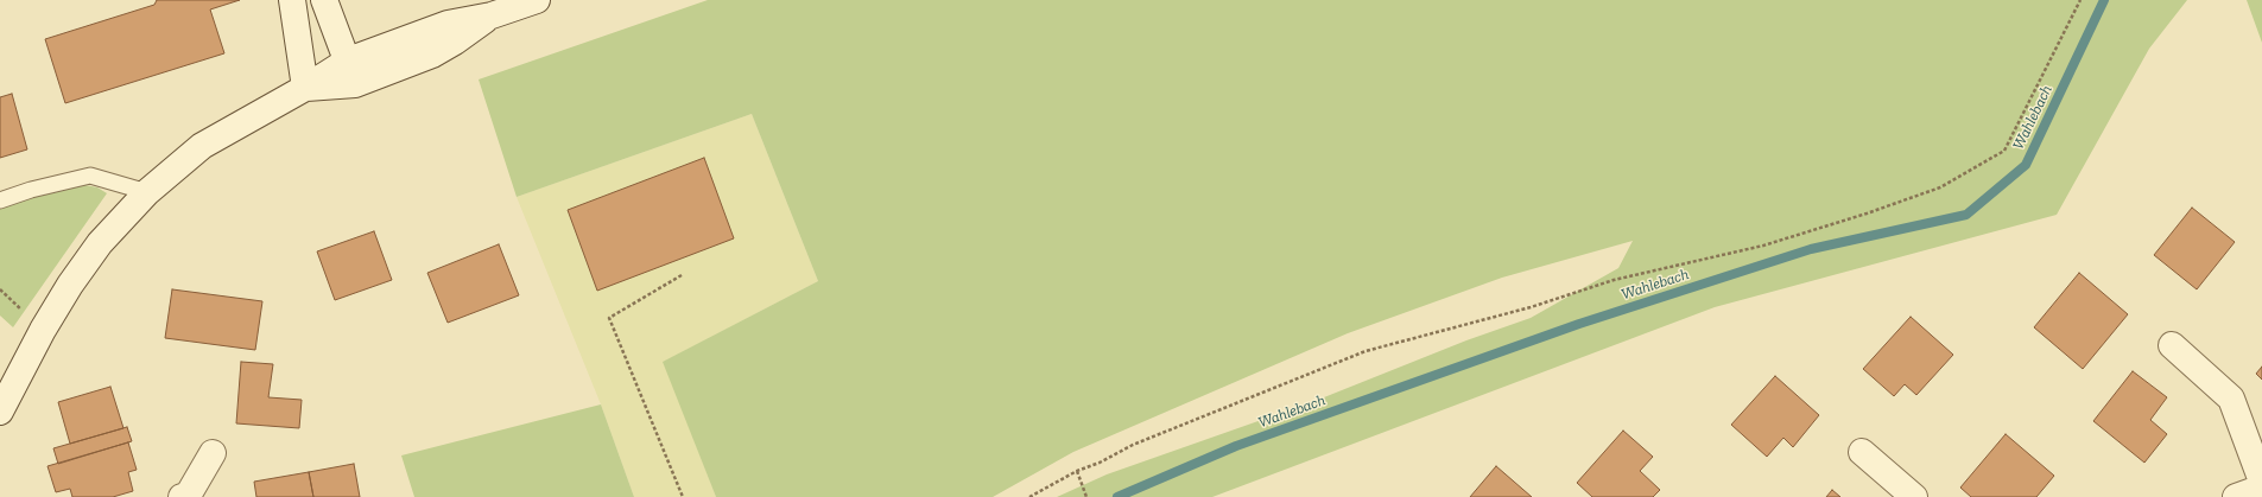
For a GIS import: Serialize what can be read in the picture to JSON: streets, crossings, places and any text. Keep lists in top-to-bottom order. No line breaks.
{"water":["Wahlebach"]}
